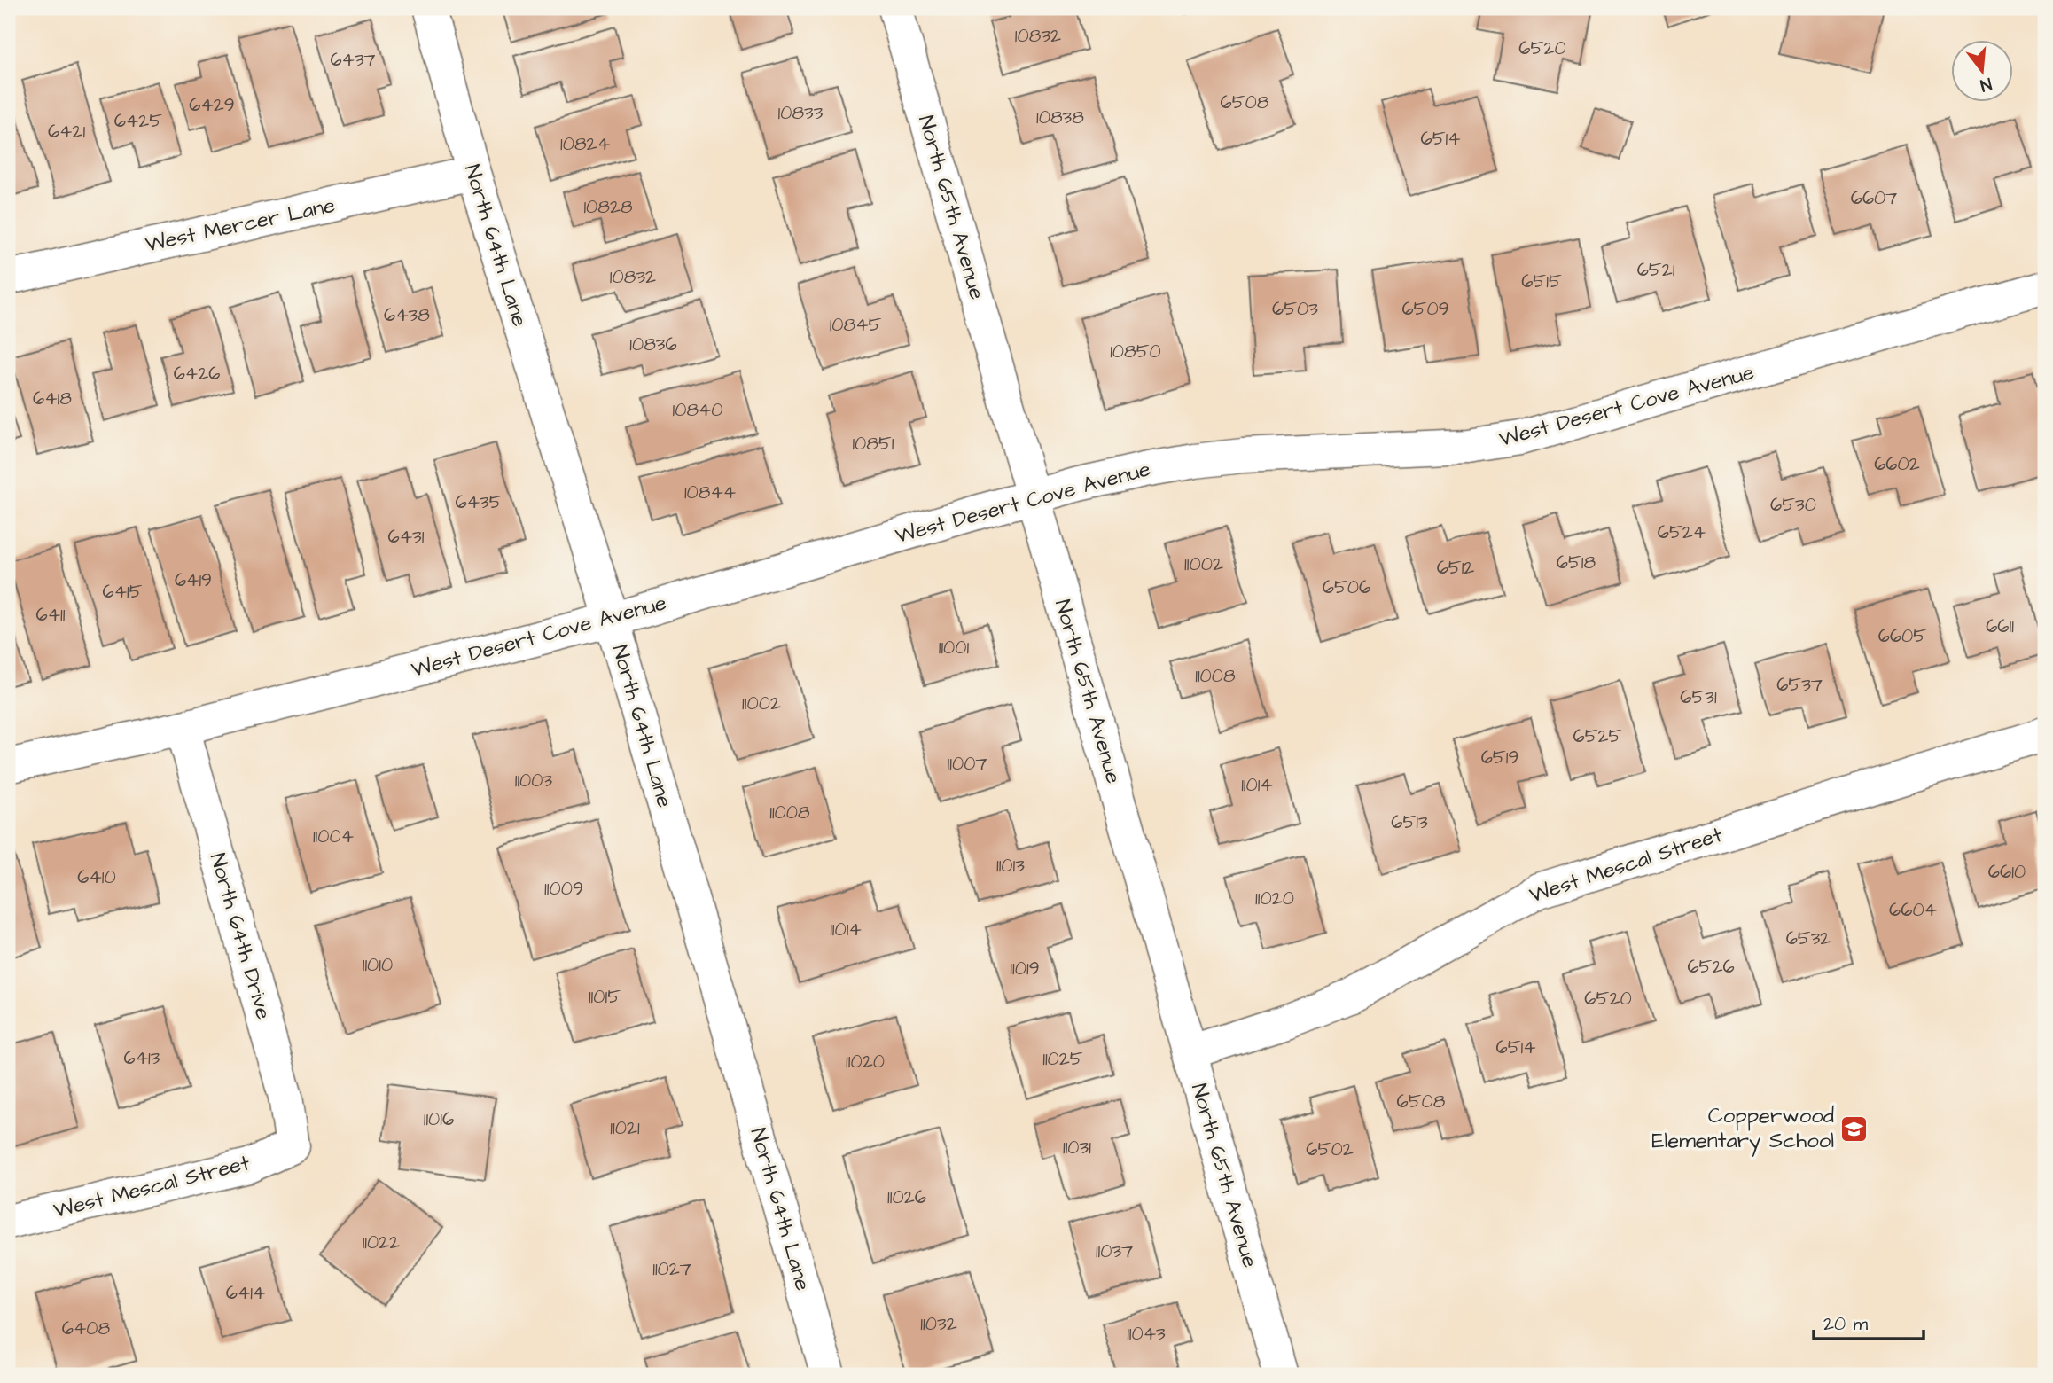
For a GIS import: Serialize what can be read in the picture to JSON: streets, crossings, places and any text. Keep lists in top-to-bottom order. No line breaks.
{"streets":{"street":["North 65th Avenue","West Mercer Lane","North 64th Lane","West Desert Cove Avenue","West Mescal Street","North 64th Drive"]},"crossings":[["North 65th Avenue","West Desert Cove Avenue"],["North 65th Avenue","West Mescal Street"],["West Mercer Lane","North 64th Lane"],["North 64th Lane","West Desert Cove Avenue"],["West Desert Cove Avenue","North 64th Drive"],["West Mescal Street","North 64th Drive"]],"places":{"school or university":["Copperwood Elementary School"]},"house_numbers":["10832","6520","6437","6508","6429","10833","10838","6425","6421","6514","10824","6607","10828","6521","10832","6515","6503","6509","6438","10845","10836","10850","6426","6418","10840","10851","6602","10844","6435","6530","6524","6431","6518","11002","6512","6419","6506","6415","6411","6611","6605","11001","11008","6537","6531","11002","6525","6519","11007","11003","11014","11008","6513","11004","11013","6610","6410","11009","11020","6604","11014","6532","11010","6526","11019","11015","6520","6514","6413","11025","11020","6508","11016","11021","11031","6502","11026","11022","11037","11027","6414","11032","6408","11043"],"scale_bar":"20 m","north":"bottom"}
